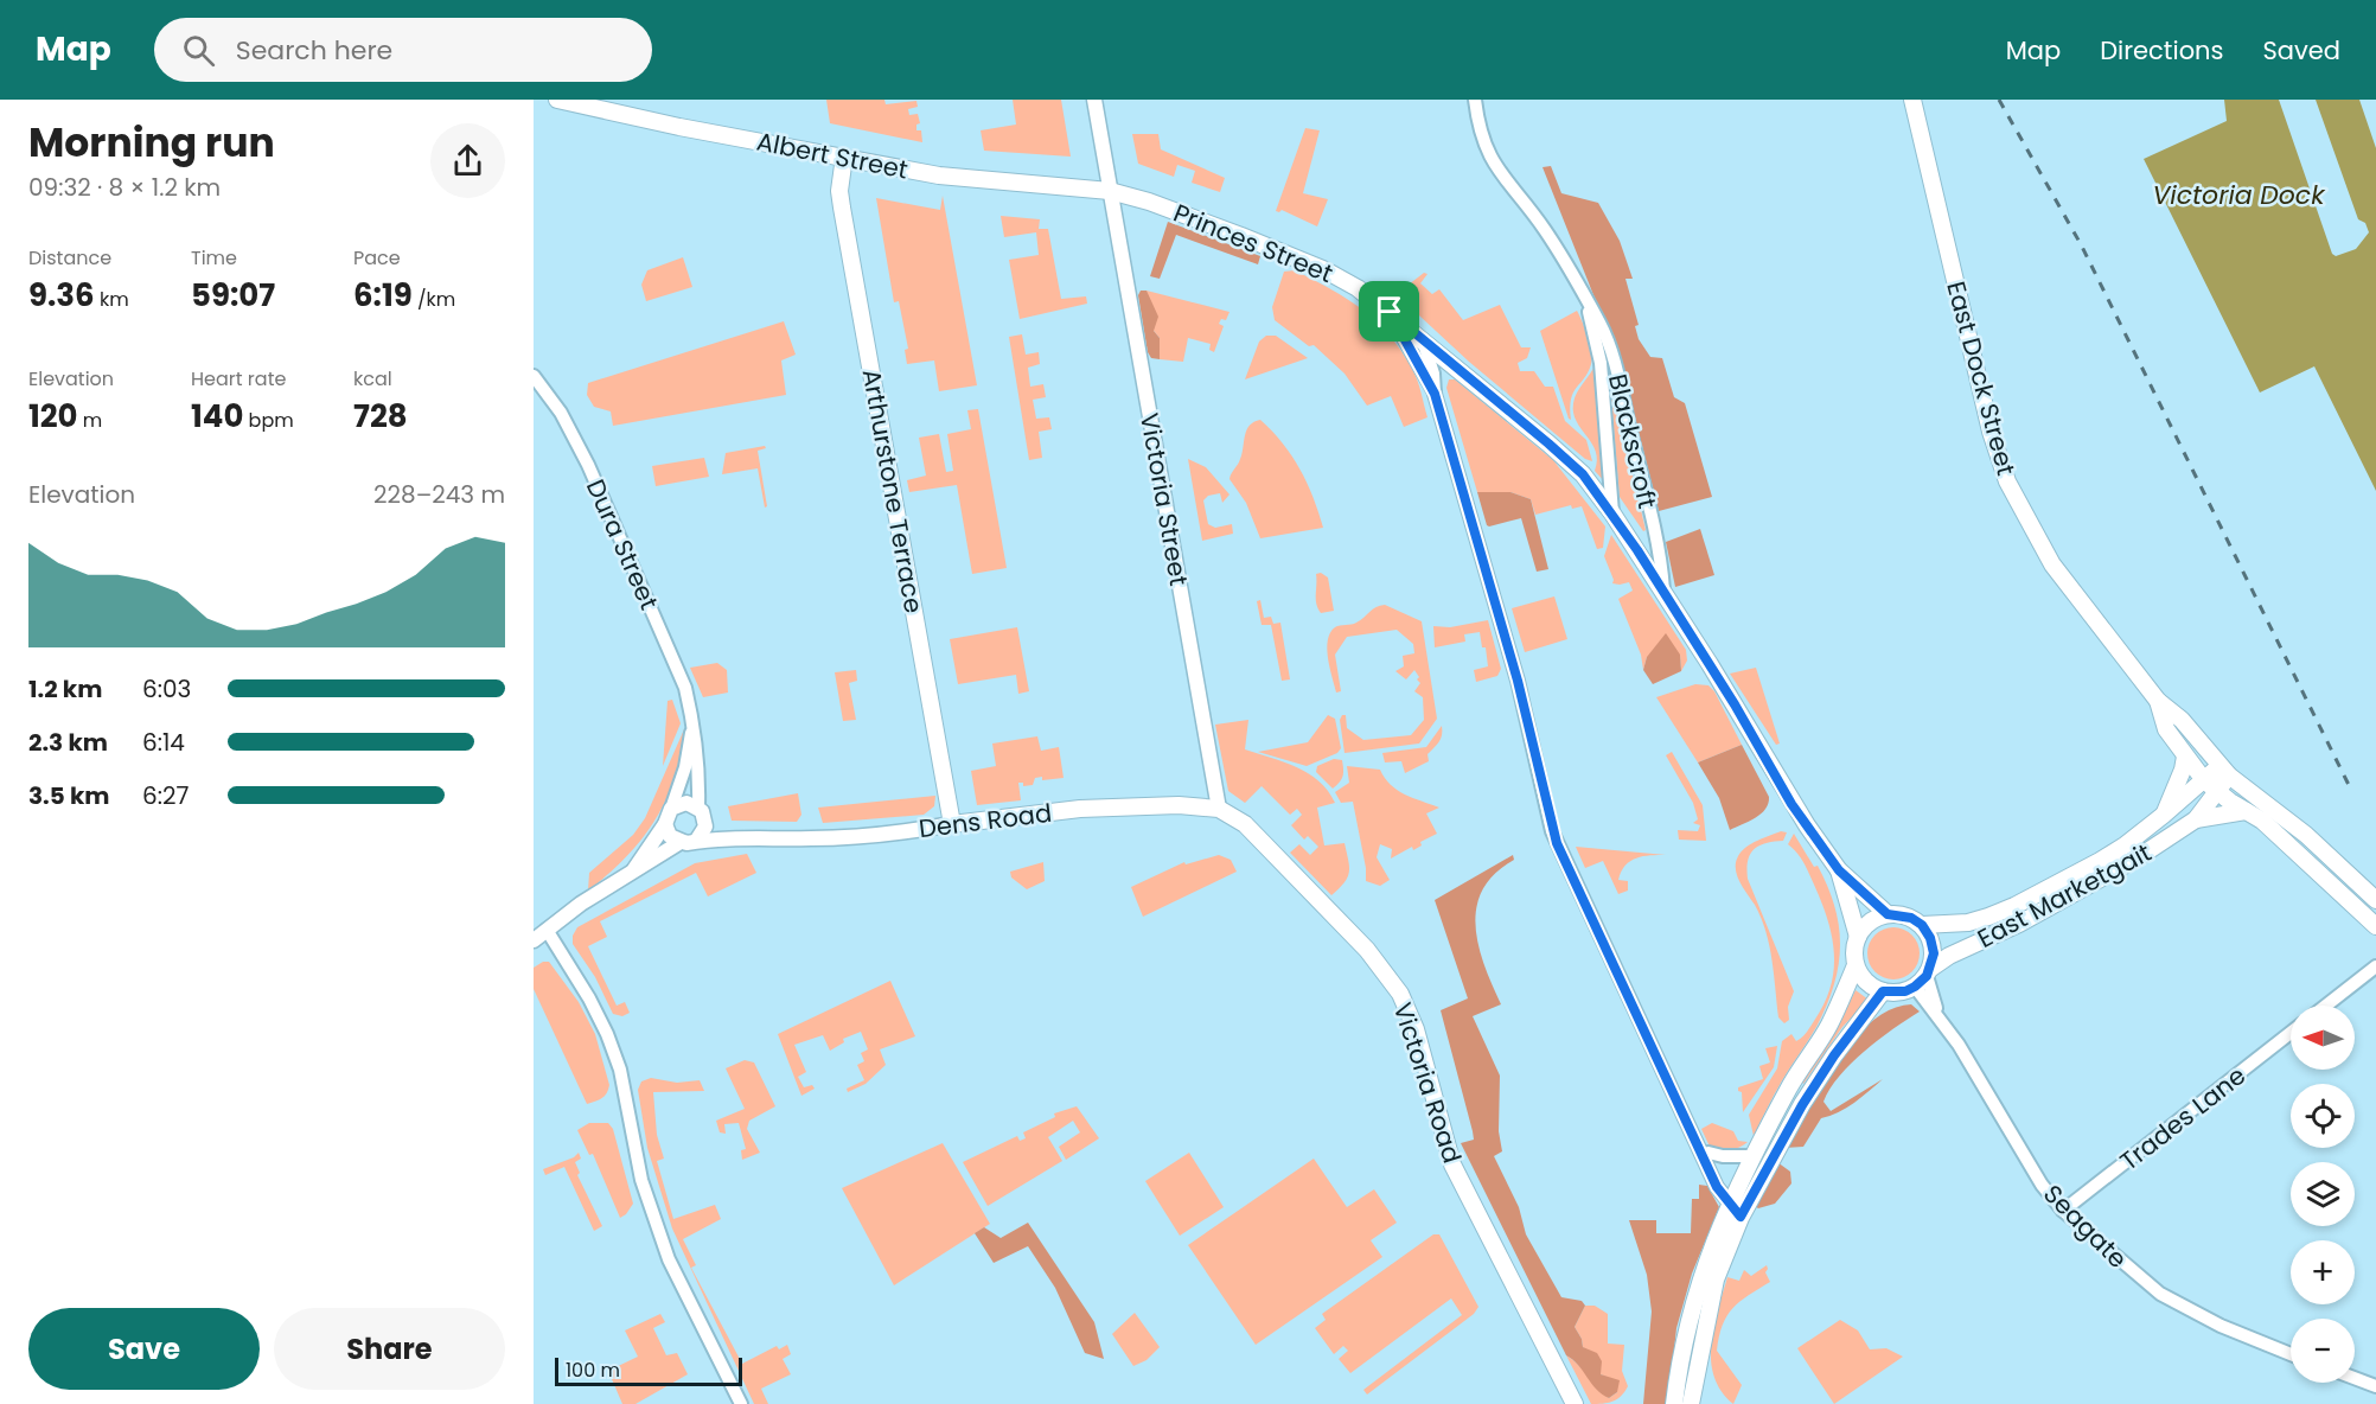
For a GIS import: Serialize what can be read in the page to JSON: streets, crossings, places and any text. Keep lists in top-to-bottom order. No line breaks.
{"streets":{"main road":["Albert Street","Princes Street","East Dock Street","Blackscroft","Arthurstone Terrace","Victoria Street","Dens Road","East Marketgait","Victoria Road"],"street":["Dura Street","Trades Lane","Seagate"]},"crossings":[["Albert Street","Princes Street"],["Albert Street","Arthurstone Terrace"],["Albert Street","Victoria Street"],["Princes Street","Victoria Street"],["East Dock Street","East Marketgait"],["Blackscroft","East Marketgait"],["Blackscroft","Seagate"],["Arthurstone Terrace","Dens Road"],["Victoria Street","Dens Road"],["Victoria Street","Victoria Road"],["Dura Street","Dens Road"],["Dens Road","Victoria Road"],["East Marketgait","Seagate"],["Trades Lane","Seagate"]],"water":["Victoria Dock"],"scale_bar":"100 m","north":"left","page":{"header":"Map","search":"Search here","nav":["Map","Directions","Saved"],"heading":["Morning run","09:32 · 8 × 1.2 km"],"stats":[["Distance","9.36 km"],["Time","59:07"],["Pace","6:19 /km"],["Elevation","120 m"],["Heart rate","140 bpm"],["kcal","728"]],"chart":["Elevation","228–243 m"],"list":[{"name":"1.2 km","note":"6:03"},{"name":"2.3 km","note":"6:14"},{"name":"3.5 km","note":"6:27"}],"map_buttons":["+","−"],"buttons":["Save","Share"],"scale":"100 m"}}
